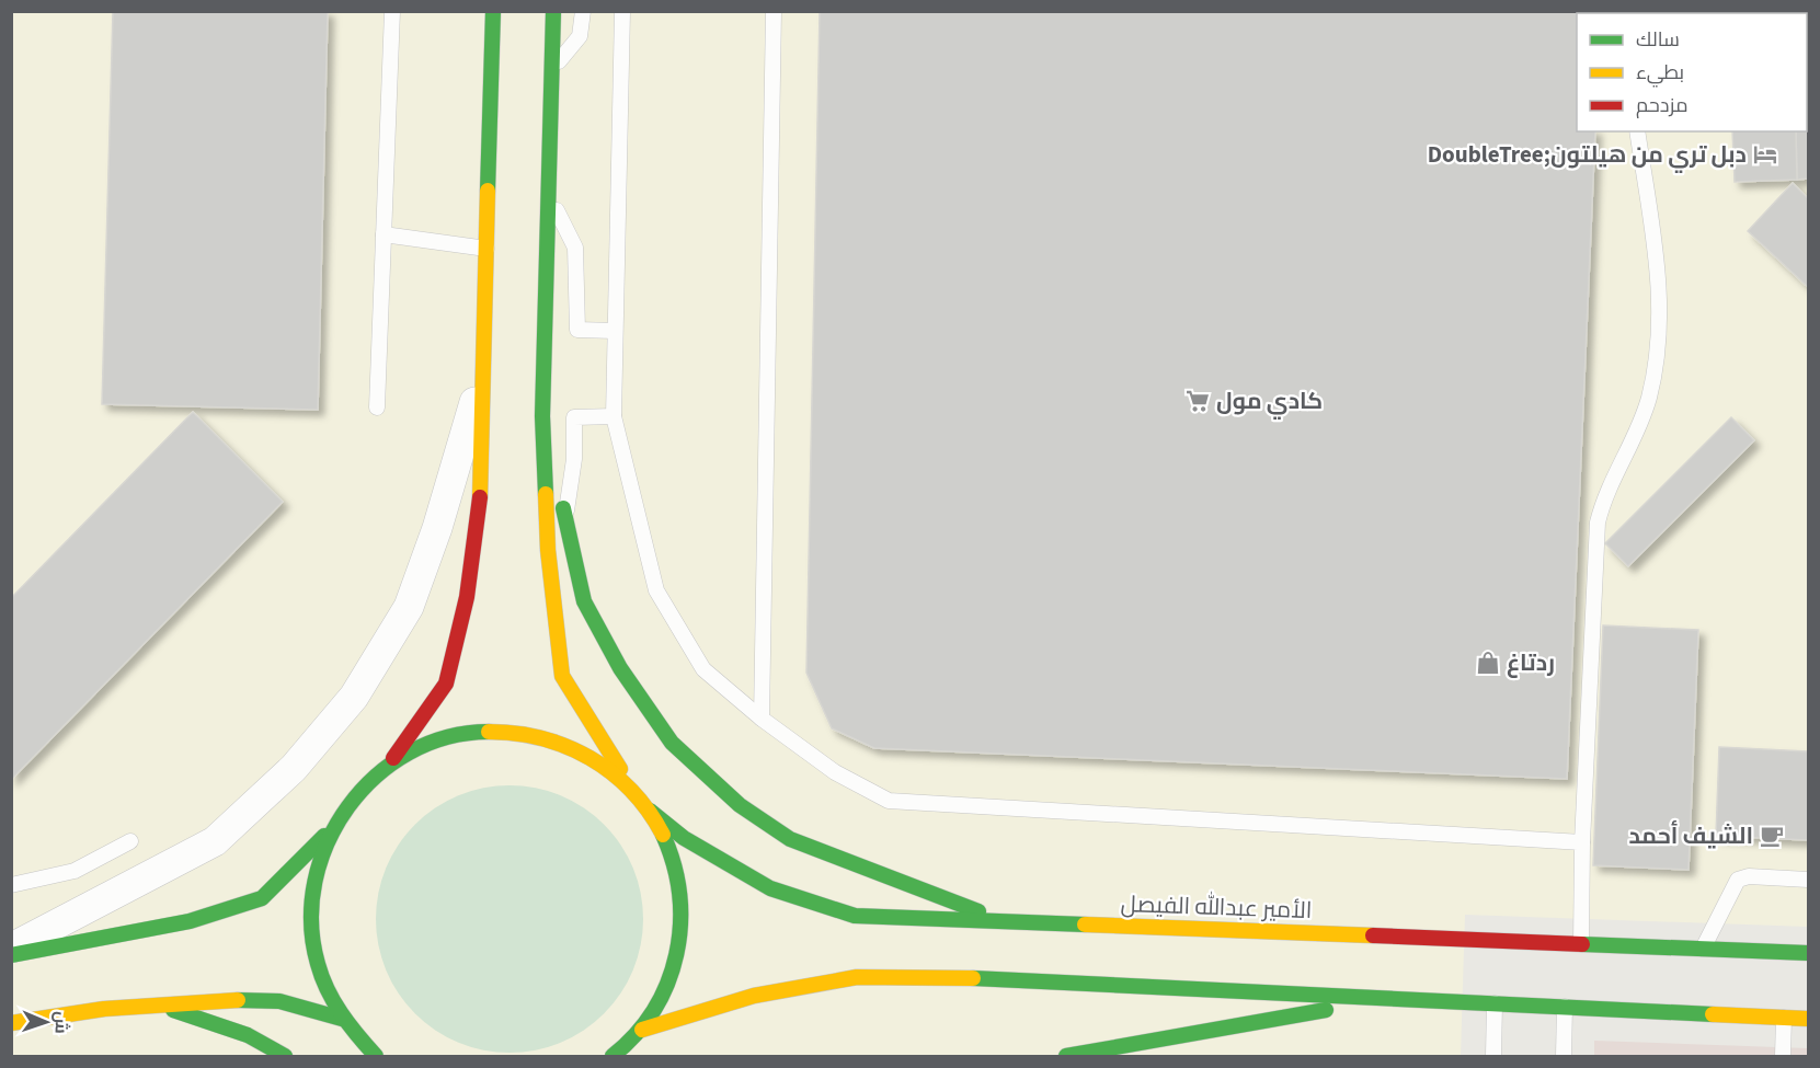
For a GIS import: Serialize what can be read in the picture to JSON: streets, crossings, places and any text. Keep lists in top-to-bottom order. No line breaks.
{"streets":{"street":["الأمير عبدالله الفيصل"]},"places":{"hotel":["DoubleTree;دبل تري من هيلتون"],"supermarket":["كادي مول"],"shop":["ردتاغ"],"cafe":["الشيف أحمد"]},"legend":["سالك","بطيء","مزدحم"],"north":"right"}
